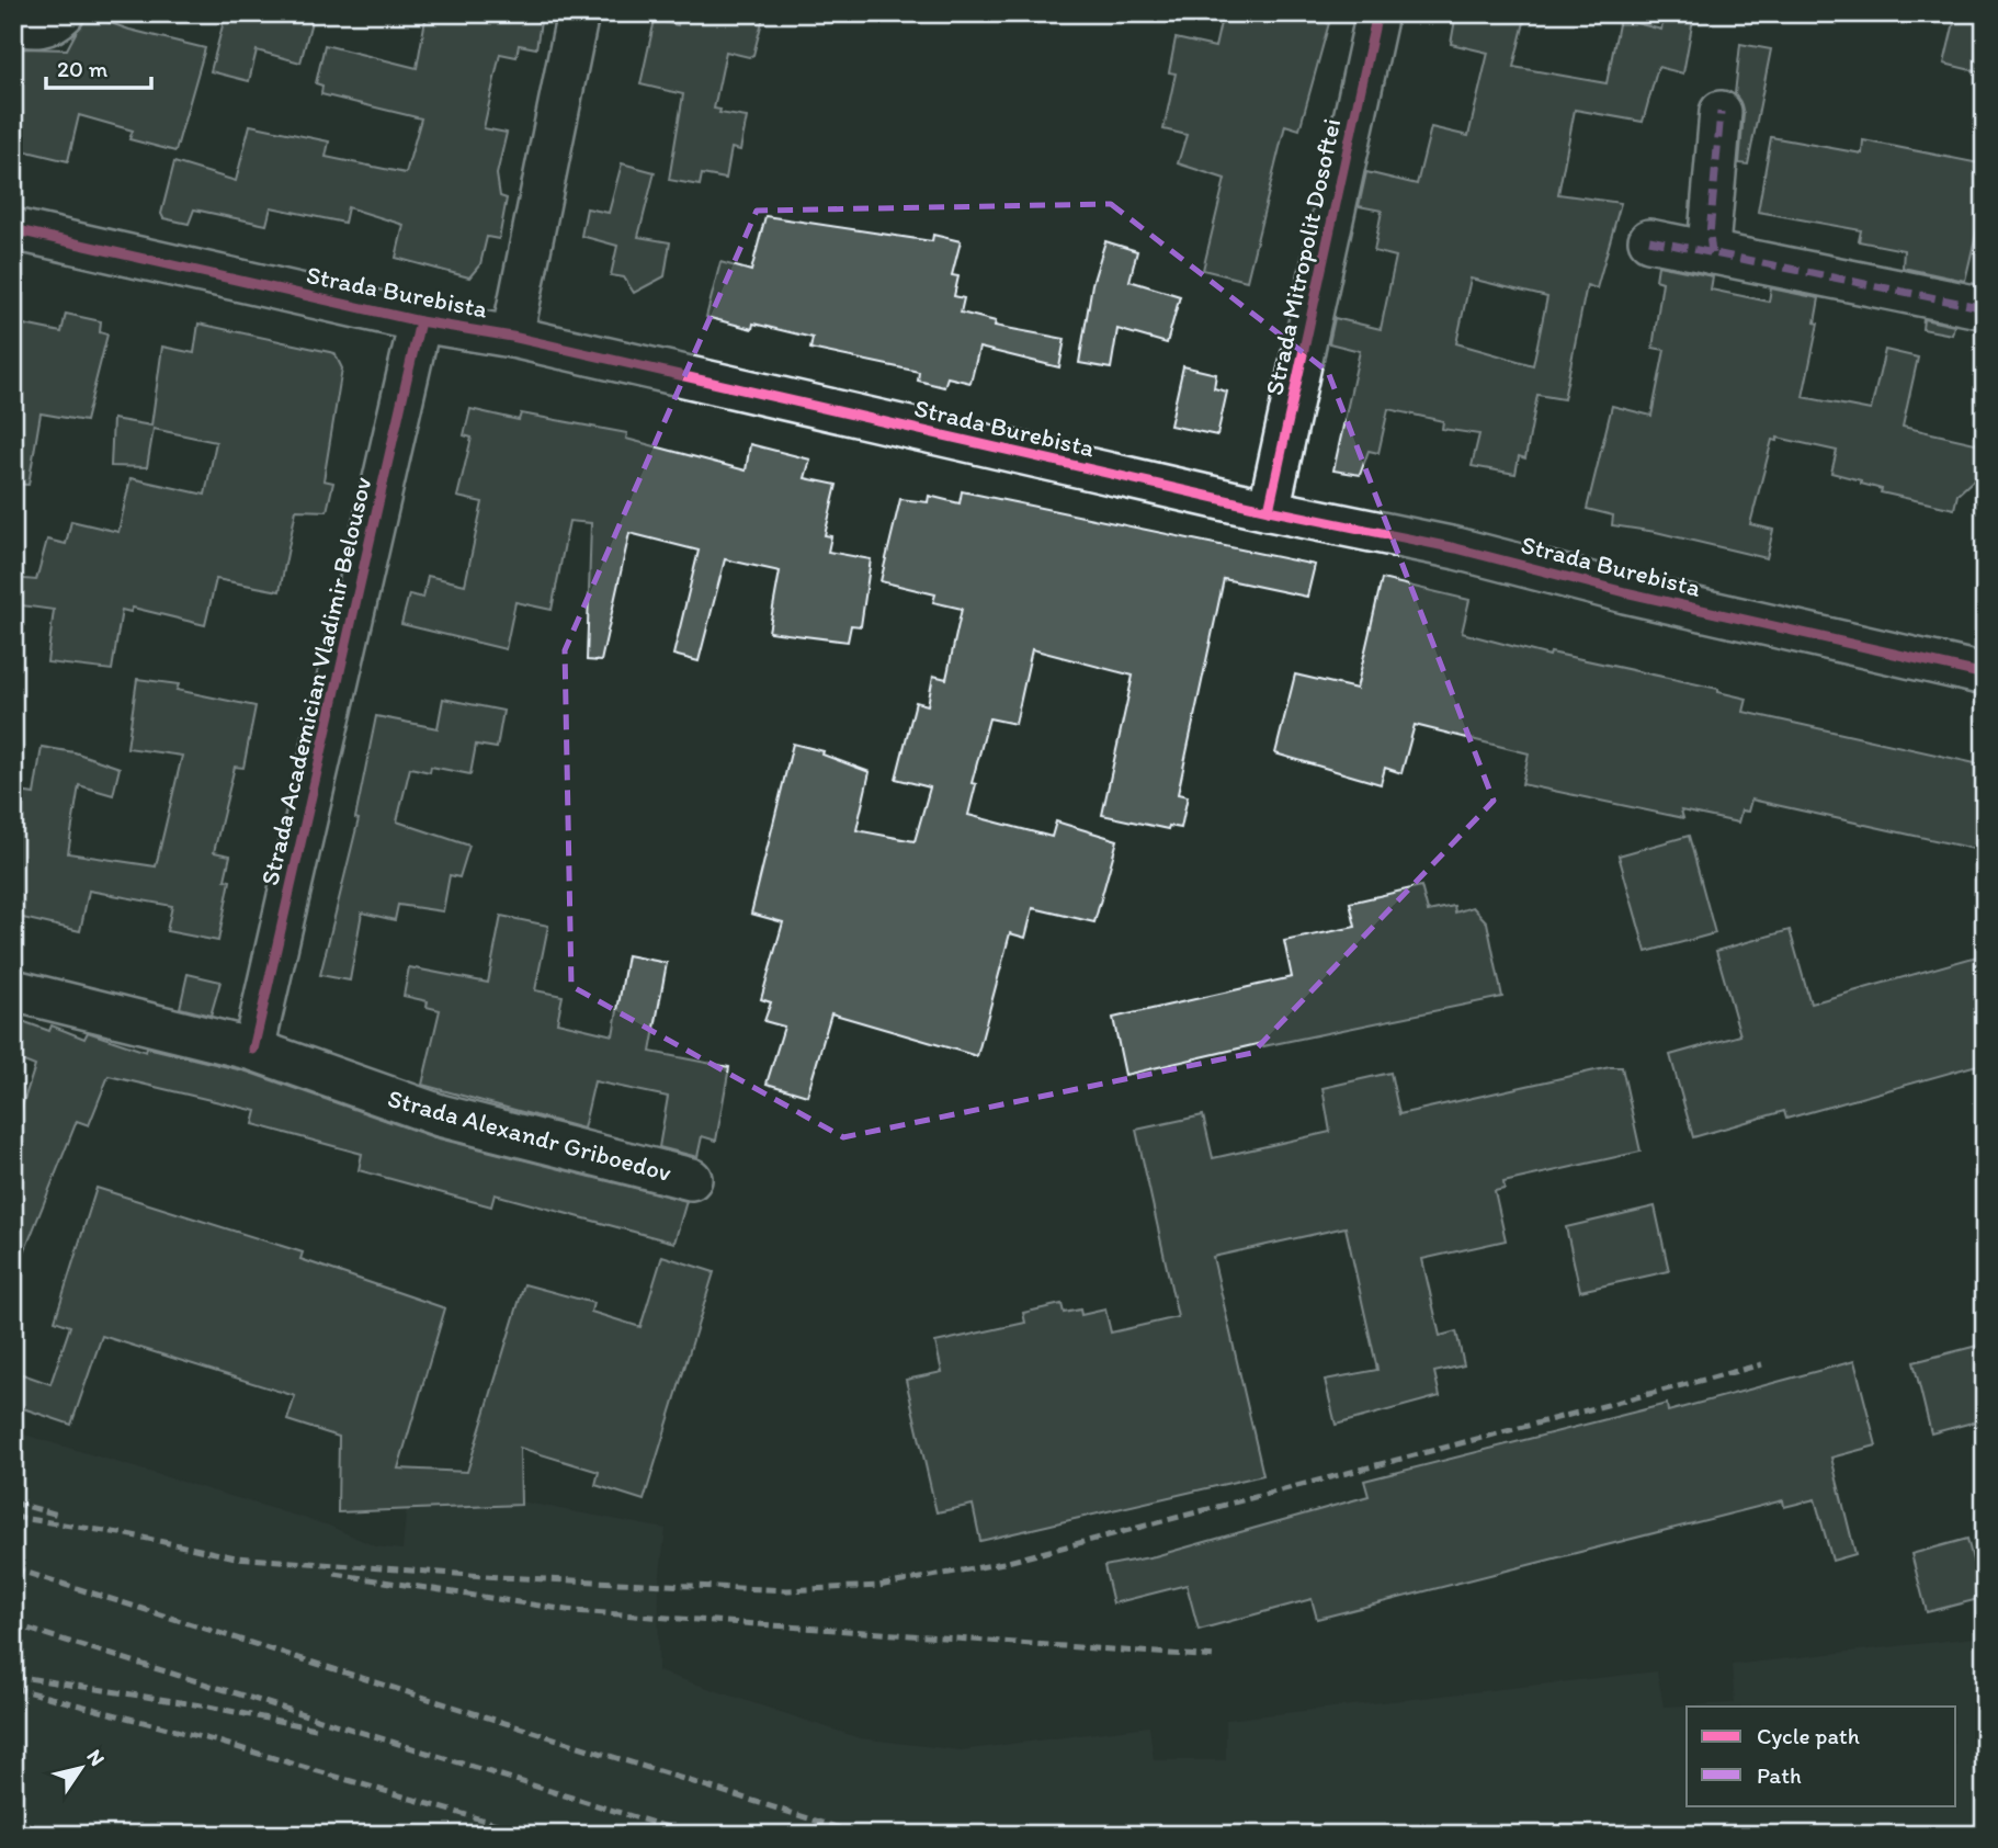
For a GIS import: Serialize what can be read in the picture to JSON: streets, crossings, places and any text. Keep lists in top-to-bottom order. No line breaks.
{"streets":{"street":["Strada Mitropolit Dosoftei","Strada Burebista","Strada Academician Vladimir Belousov","Strada Alexandr Griboedov"]},"crossings":[["Strada Mitropolit Dosoftei","Strada Burebista"],["Strada Burebista","Strada Academician Vladimir Belousov"],["Strada Academician Vladimir Belousov","Strada Alexandr Griboedov"]],"legend":["Cycle path","Path"],"scale_bar":"20 m","north":"top right"}
